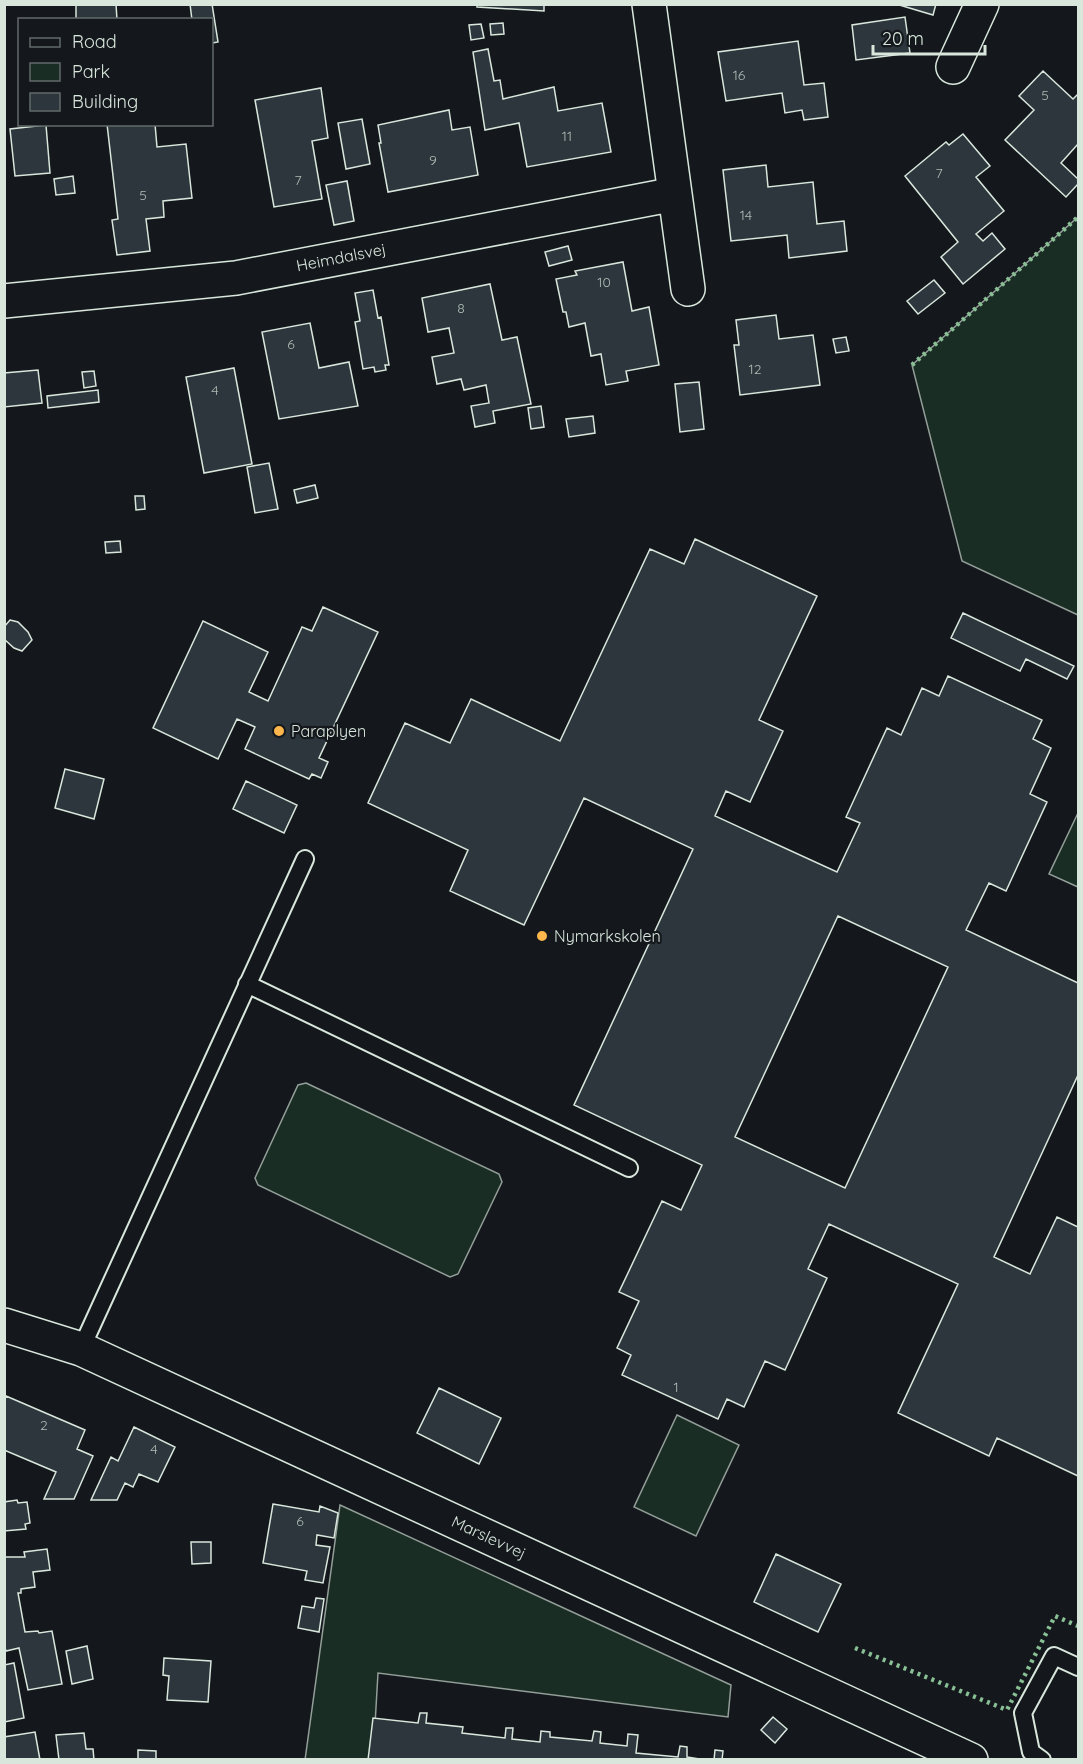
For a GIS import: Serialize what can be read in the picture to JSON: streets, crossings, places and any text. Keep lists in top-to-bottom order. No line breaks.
{"streets":{"street":["Heimdalsvej","Marslevvej"]},"places":["Paraplyen","Nymarkskolen"],"house_numbers":["16","5","11","9","7","7","5","14","10","8","6","12","4","1","2","4","6"],"legend":["Road","Park","Building"],"scale_bar":"20 m"}
